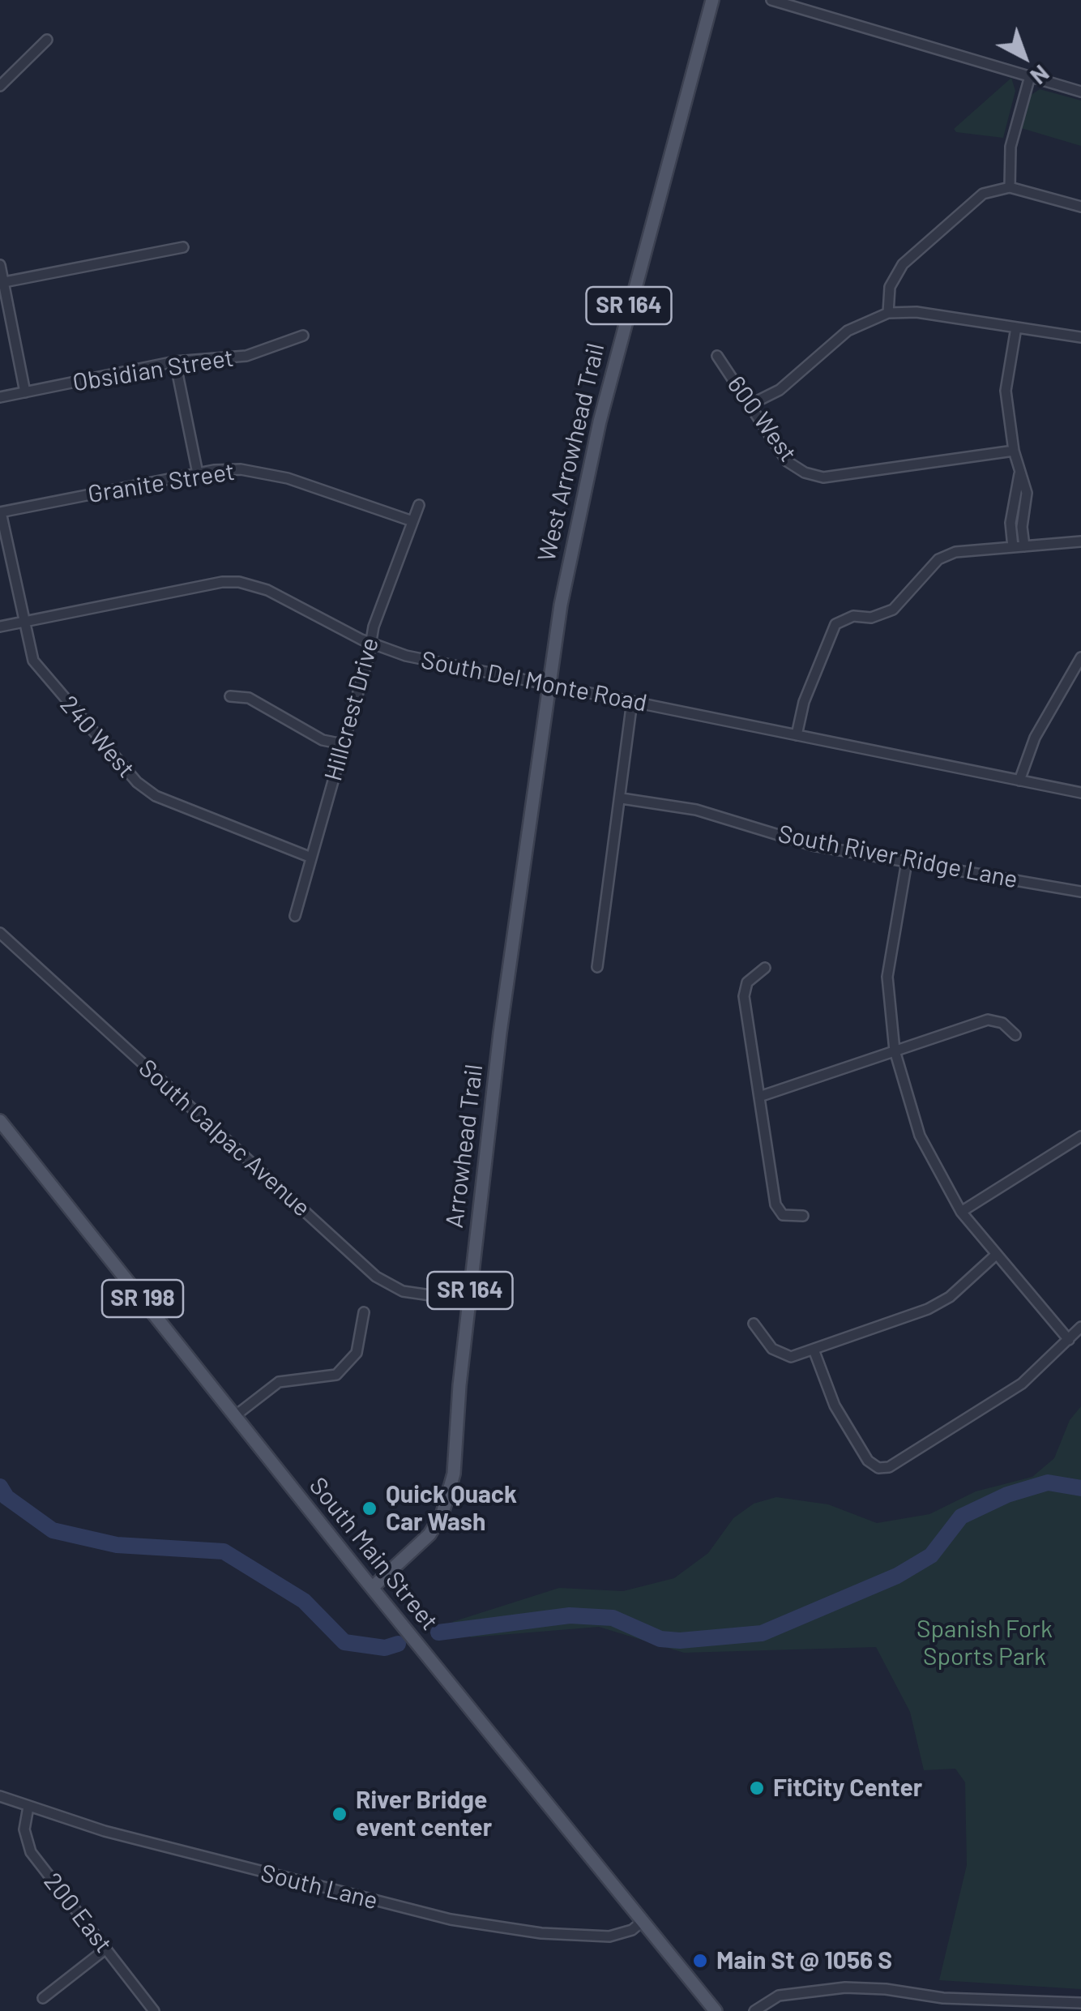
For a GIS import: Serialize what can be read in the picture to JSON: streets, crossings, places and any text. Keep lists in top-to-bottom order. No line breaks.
{"streets":{"main road":["SR 164","West Arrowhead Trail","Arrowhead Trail","SR 198","South Main Street"],"street":["Obsidian Street","600 West","Granite Street","South Del Monte Road","Hillcrest Drive","240 West","South River Ridge Lane","South Calpac Avenue","South Lane","200 East"]},"crossings":[["West Arrowhead Trail","South Del Monte Road"],["West Arrowhead Trail","Arrowhead Trail"],["Granite Street","Hillcrest Drive"],["Granite Street","240 West"],["South Del Monte Road","Hillcrest Drive"],["South Del Monte Road","240 West"],["South Del Monte Road","Arrowhead Trail"],["Hillcrest Drive","240 West"],["South Calpac Avenue","Arrowhead Trail"],["Arrowhead Trail","South Main Street"],["South Main Street","South Lane"],["South Lane","200 East"]],"parks":["Spanish Fork Sports Park"],"places":["Quick Quack Car Wash","FitCity Center","River Bridge event center","Main St @ 1056 S"],"north":"bottom right"}
